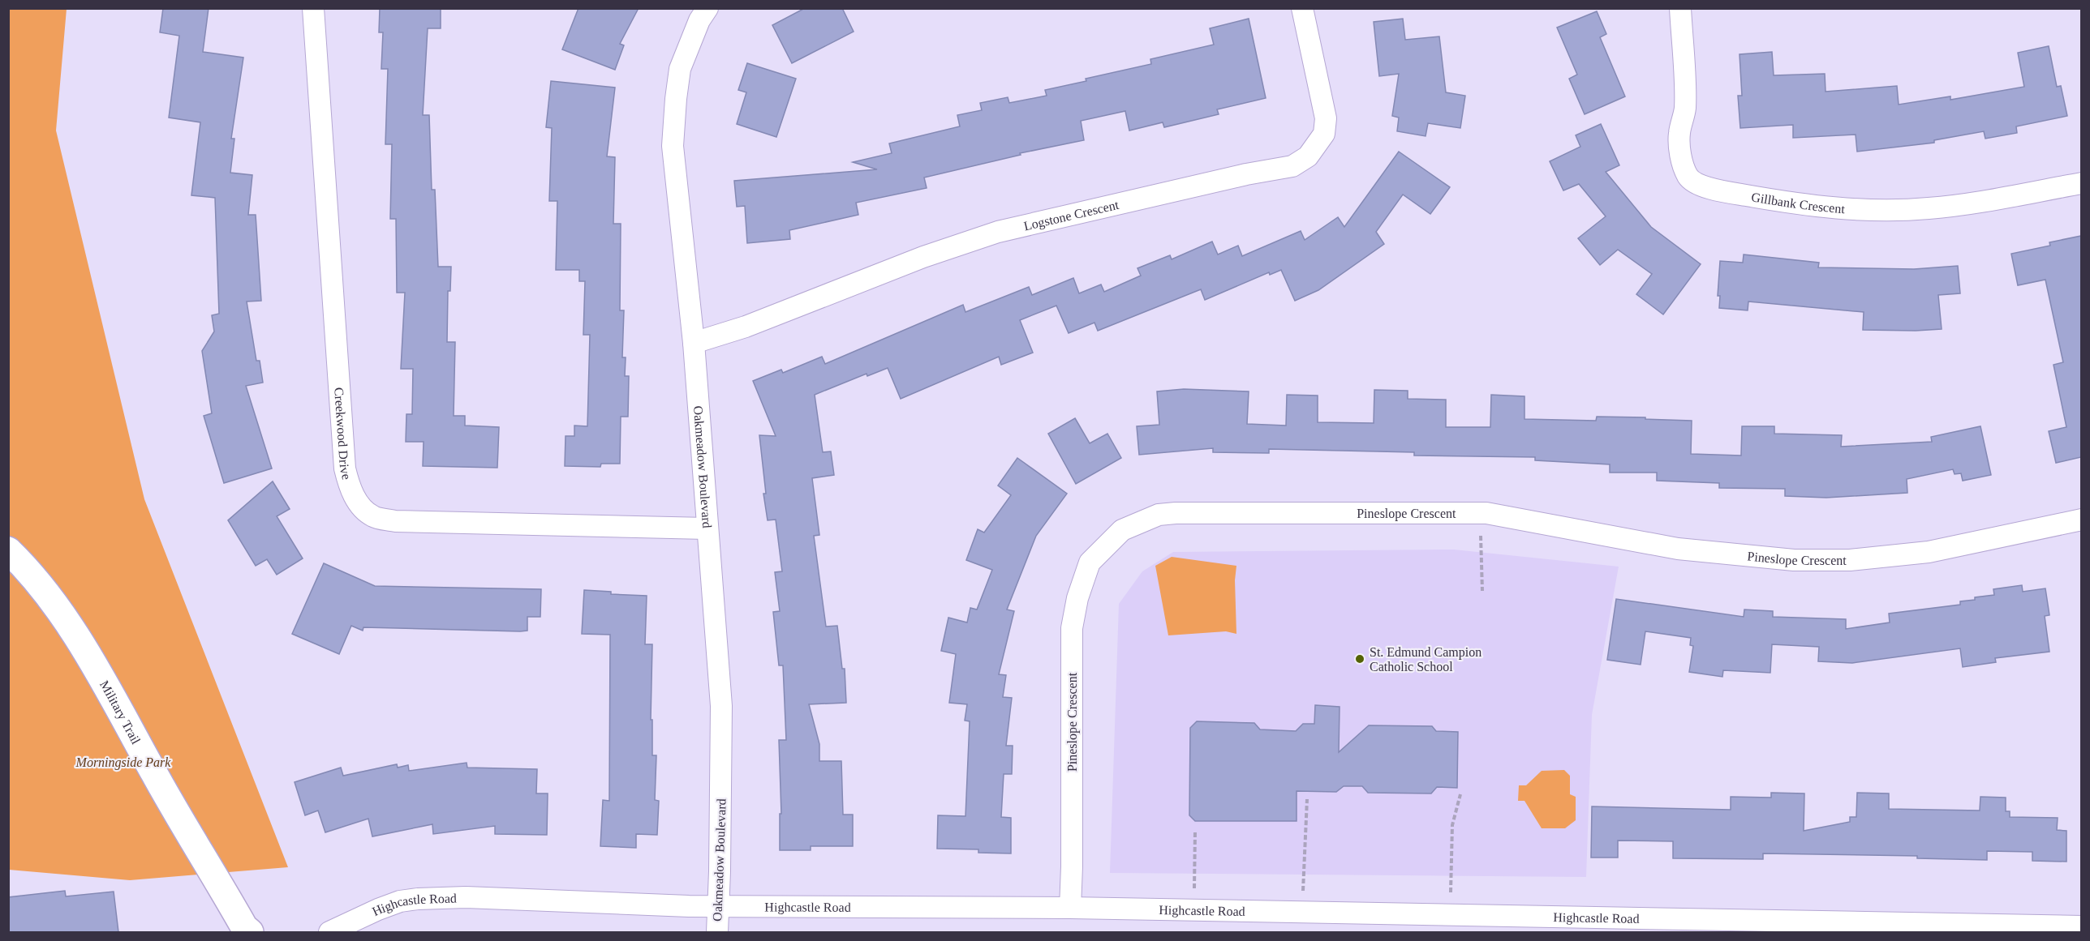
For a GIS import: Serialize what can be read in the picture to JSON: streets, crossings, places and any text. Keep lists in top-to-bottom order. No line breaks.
{"streets":{"street":["Gillbank Crescent","Logstone Crescent","Creekwood Drive","Oakmeadow Boulevard","Pineslope Crescent","Military Trail","Highcastle Road"]},"crossings":[["Logstone Crescent","Oakmeadow Boulevard"],["Creekwood Drive","Oakmeadow Boulevard"],["Oakmeadow Boulevard","Highcastle Road"],["Pineslope Crescent","Highcastle Road"]],"parks":["Morningside Park"],"places":["St. Edmund Campion Catholic School"]}
